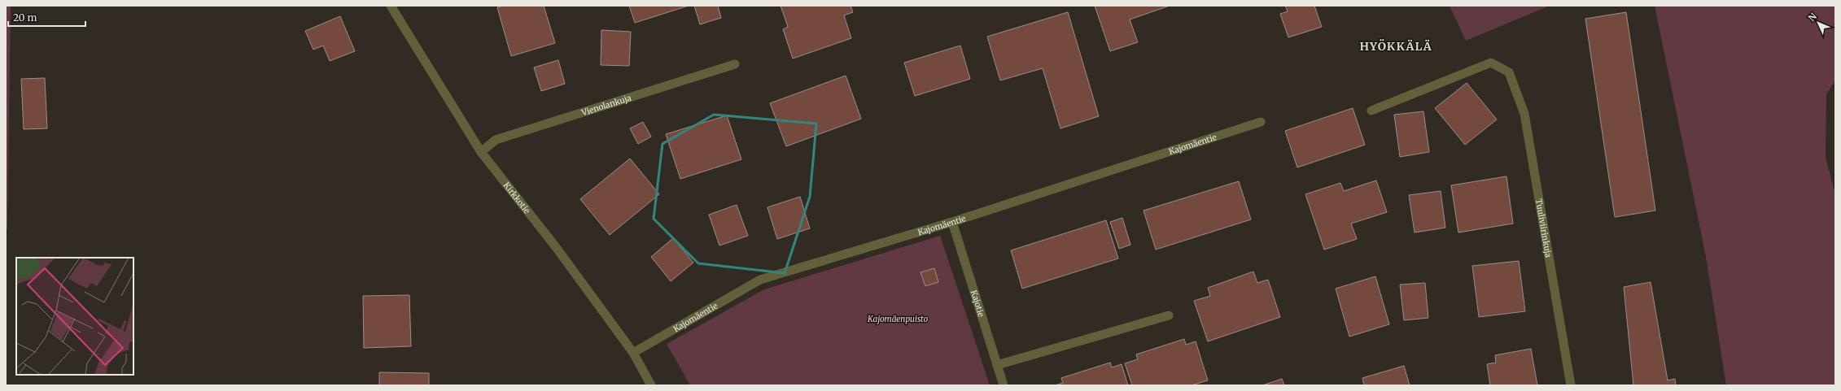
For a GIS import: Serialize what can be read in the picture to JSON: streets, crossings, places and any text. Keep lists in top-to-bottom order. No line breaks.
{"streets":{"street":["Vienolankuja","Kajomäentie","Kirkkotie","Tuuliviirinkuja","Kajotie"]},"crossings":[["Vienolankuja","Kirkkotie"],["Kajomäentie","Kirkkotie"],["Kajomäentie","Kajotie"]],"districts":["HYÖKKÄLÄ"],"parks":["Kajomäenpuisto"],"scale_bar":"20 m","north":"top left"}
